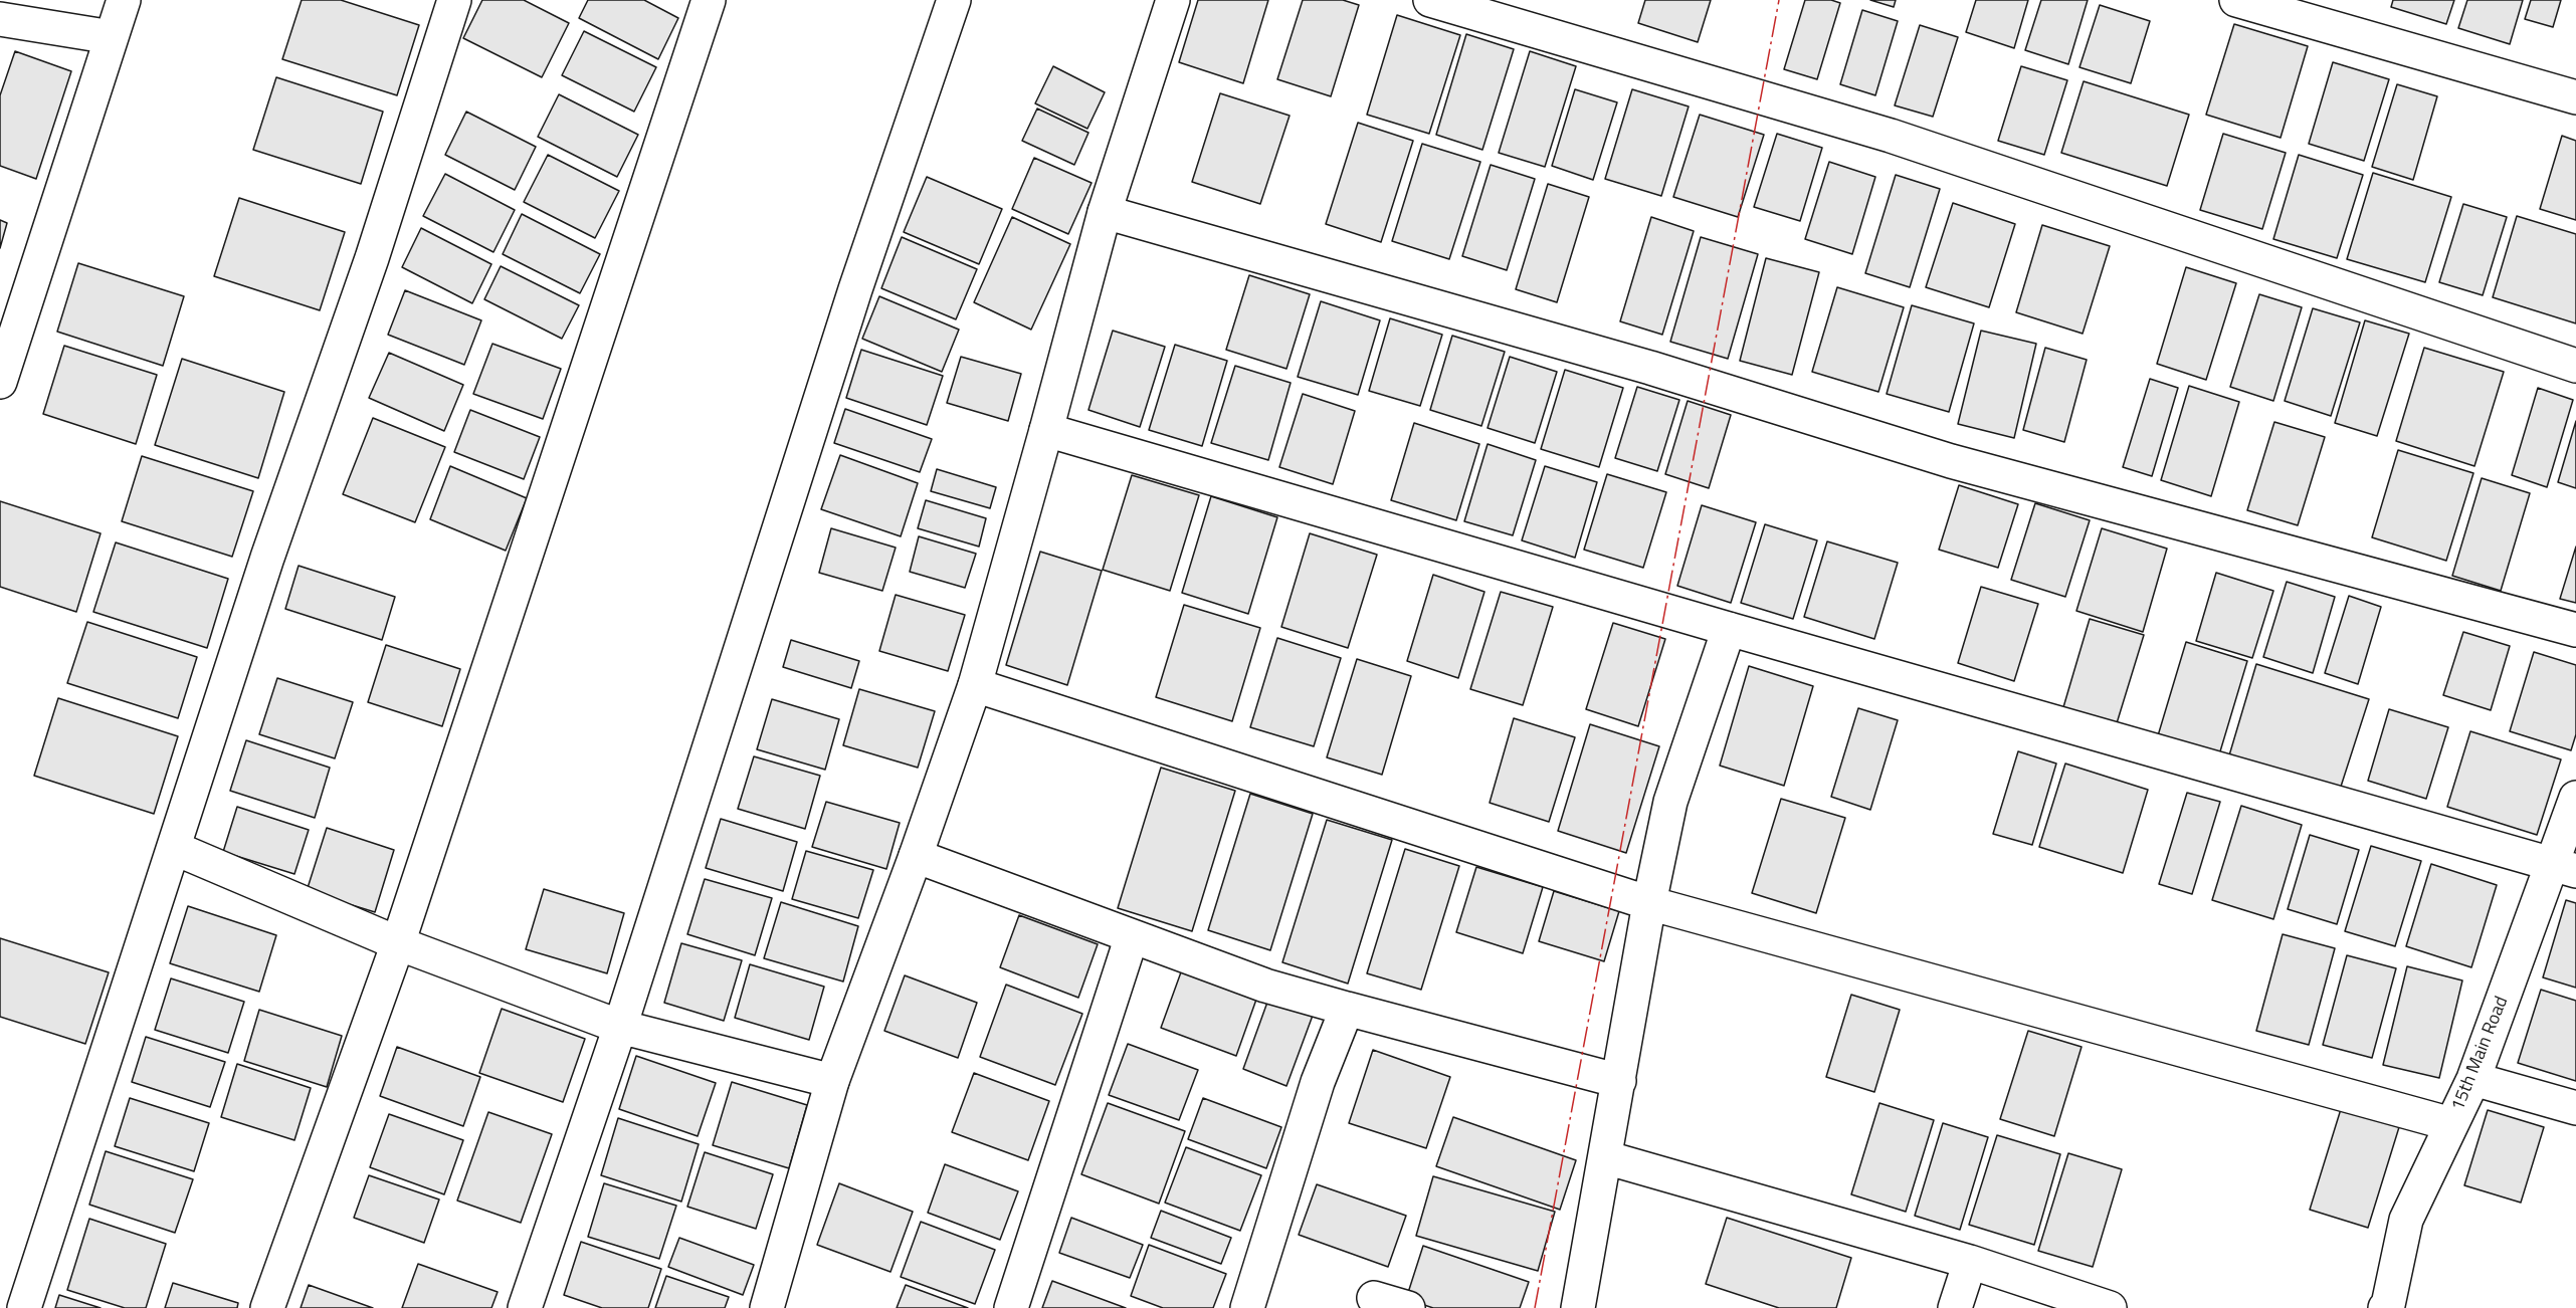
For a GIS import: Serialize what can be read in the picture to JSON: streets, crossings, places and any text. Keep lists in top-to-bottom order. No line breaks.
{"streets":{"street":["15th Main Road"]}}
